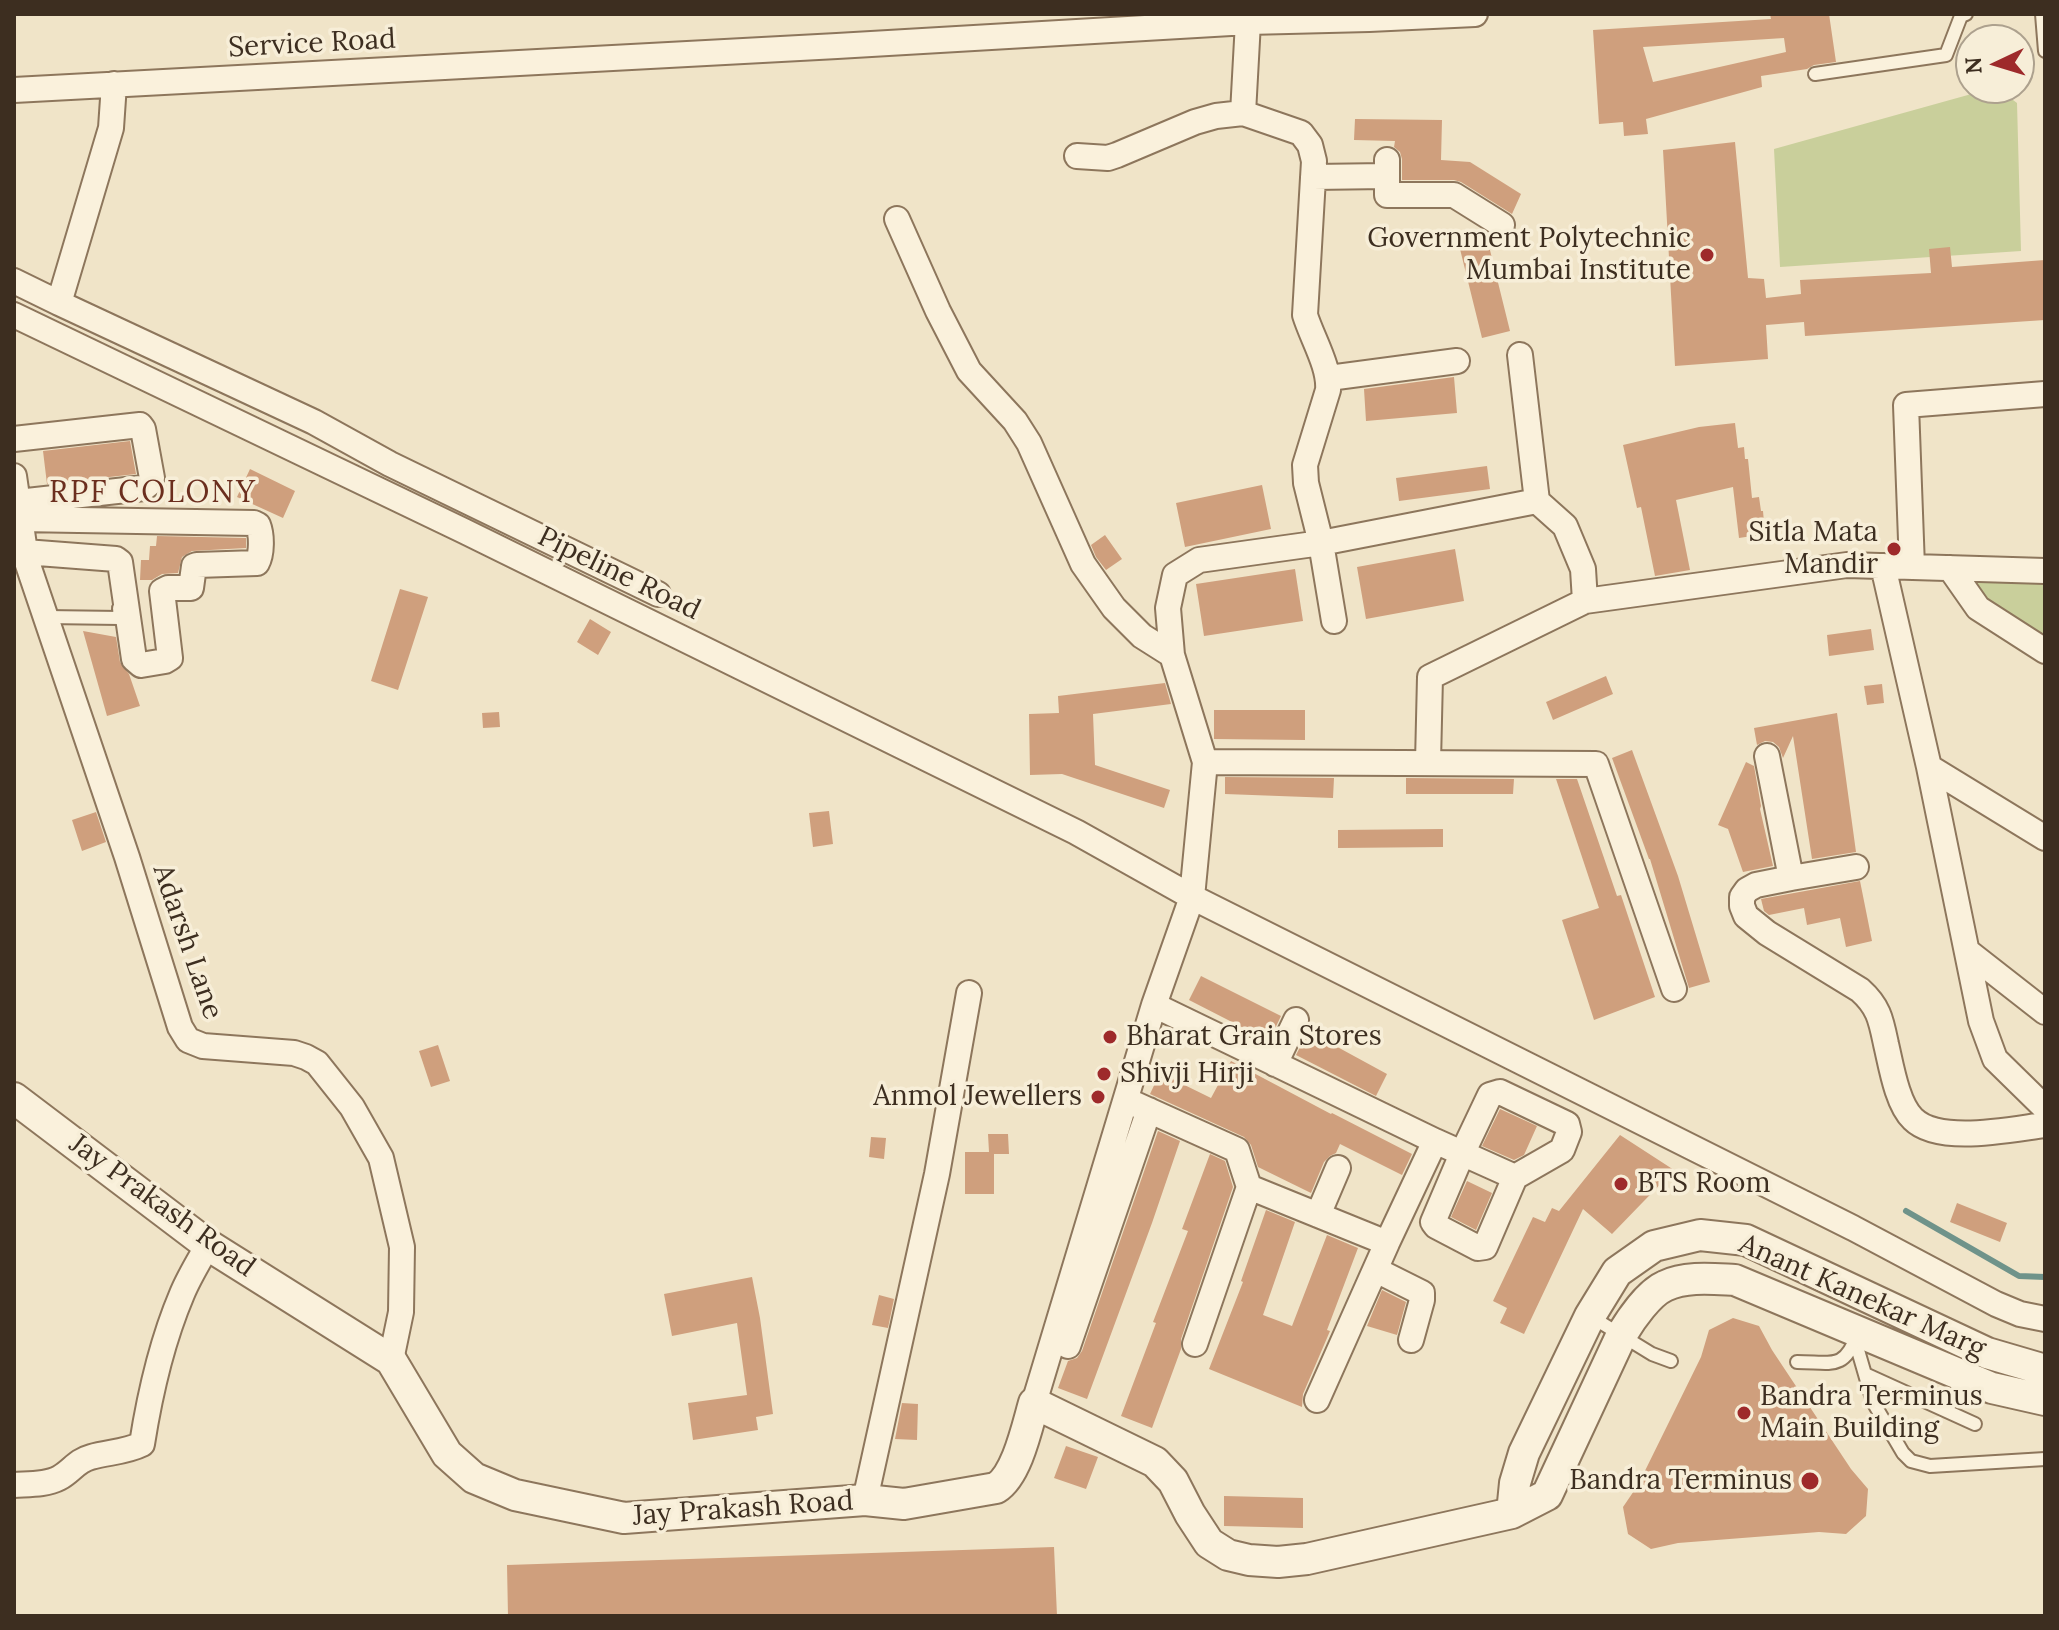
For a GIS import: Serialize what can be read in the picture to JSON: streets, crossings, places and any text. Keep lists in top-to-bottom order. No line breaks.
{"streets":{"street":["Service Road","Pipeline Road","Adarsh Lane","Jay Prakash Road","Anant Kanekar Marg"]},"crossings":[["Pipeline Road","Jay Prakash Road"],["Adarsh Lane","Jay Prakash Road"],["Jay Prakash Road","Anant Kanekar Marg"]],"districts":["RPF COLONY"],"places":["Government Polytechnic Mumbai Institute","Sitla Mata Mandir","Bharat Grain Stores","Shivji Hirji","Anmol Jewellers","BTS Room","Bandra Terminus Main Building","Bandra Terminus"],"north":"left"}
